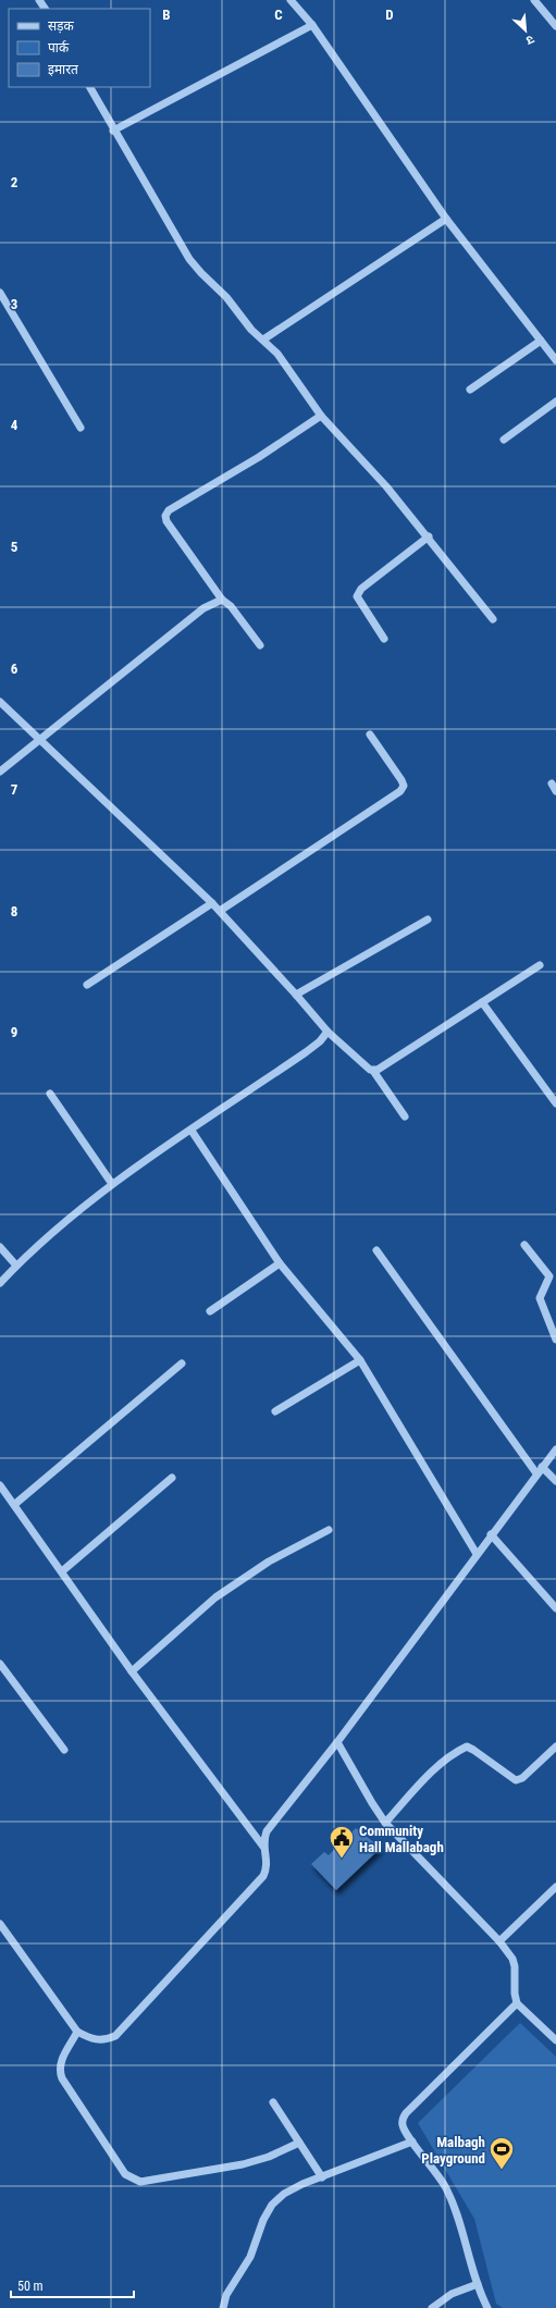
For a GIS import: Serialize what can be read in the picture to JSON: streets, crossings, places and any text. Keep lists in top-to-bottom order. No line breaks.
{"places":{"public building":["Community Hall Mallabagh"],"sports":["Malbagh Playground"]},"legend":["सड़क","पार्क","इमारत"],"scale_bar":"50 m","north":"bottom right","grid":{"columns":["B","C","D"],"rows":["2","3","4","5","6","7","8","9"]}}
